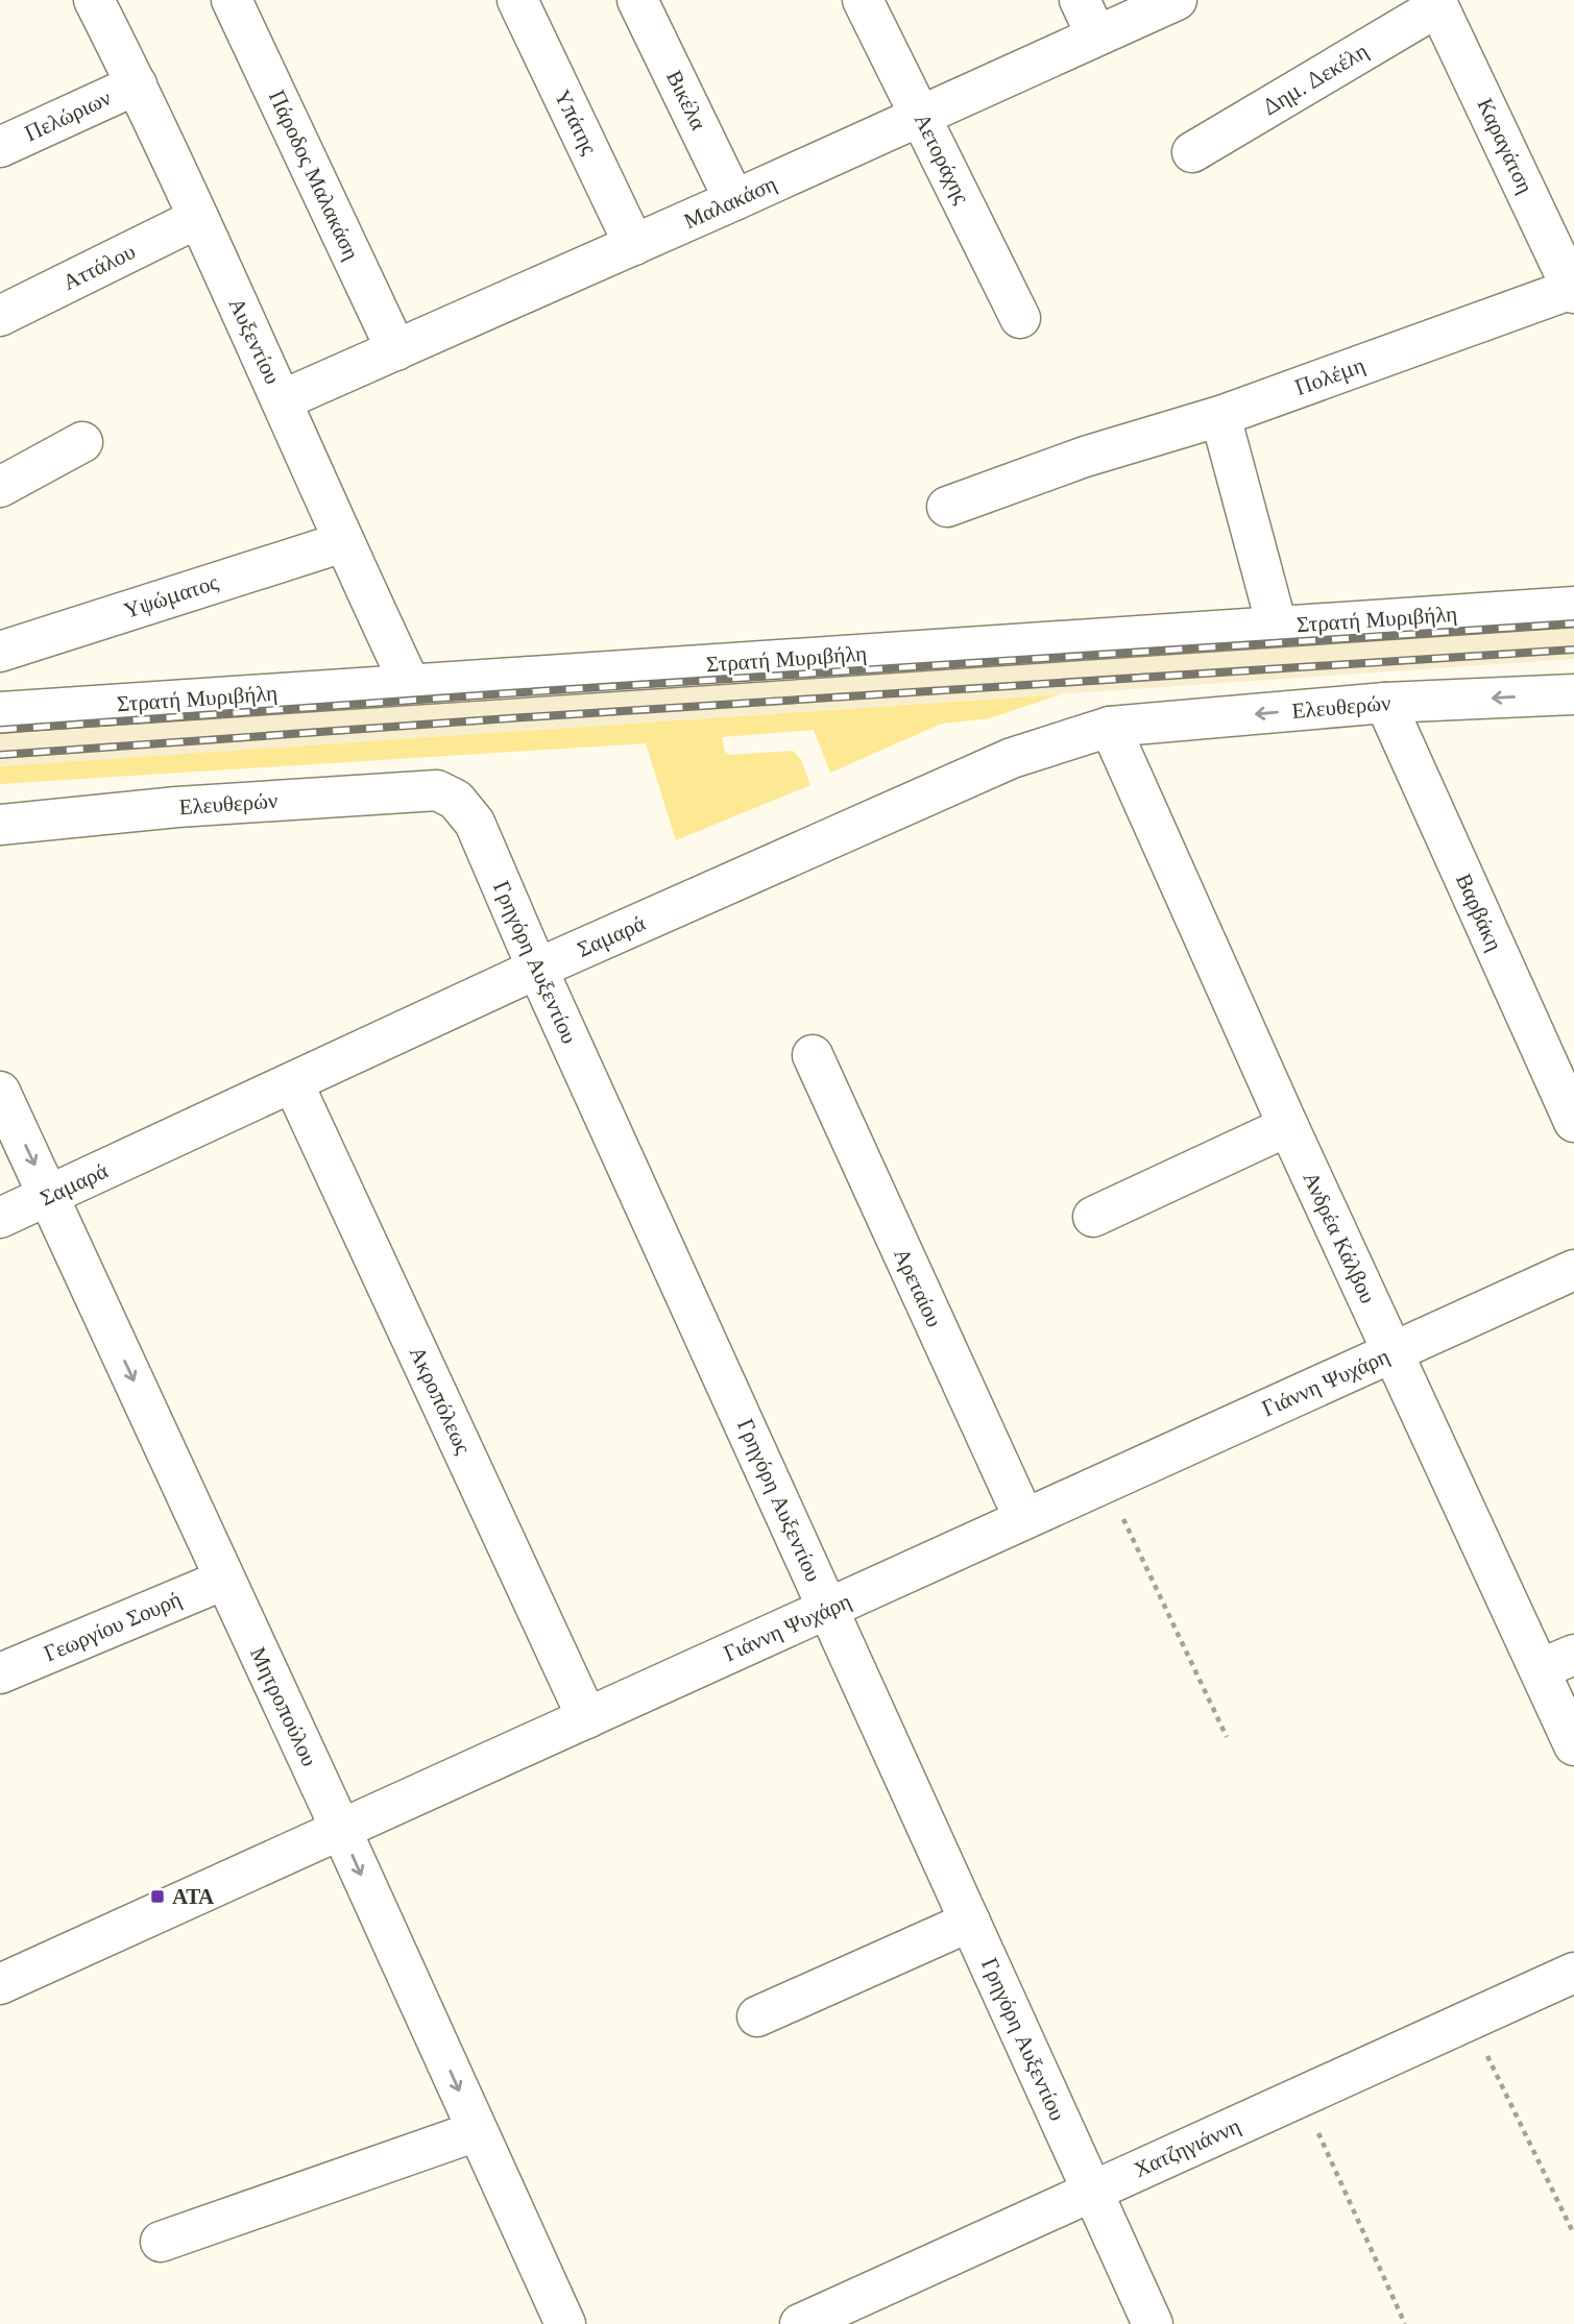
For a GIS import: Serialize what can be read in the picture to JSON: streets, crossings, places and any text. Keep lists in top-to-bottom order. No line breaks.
{"streets":{"street":["Δημ. Δεκέλη","Βικέλα","Πελώριων","Υπάτης","Καραγάτση","Αετοράχης","Πάροδος Μαλακάση","Μαλακάση","Αττάλου","Αυξεντίου","Πολέμη","Υψώματος","Στρατή Μυριβήλη","Ελευθερών","Βαρβάκη","Σαμαρά","Γρηγόρη Αυξεντίου","Ανδρέα Κάλβου","Αρεταίου","Γιάννη Ψυχάρη","Ακροπόλεως","Γεωργίου Σουρή","Μητροπούλου","Χατζηγιάννη"]},"crossings":[["Δημ. Δεκέλη","Καραγάτση"],["Βικέλα","Μαλακάση"],["Πελώριων","Αυξεντίου"],["Υπάτης","Μαλακάση"],["Καραγάτση","Πολέμη"],["Αετοράχης","Μαλακάση"],["Πάροδος Μαλακάση","Μαλακάση"],["Μαλακάση","Αυξεντίου"],["Αττάλου","Αυξεντίου"],["Αυξεντίου","Υψώματος"],["Αυξεντίου","Στρατή Μυριβήλη"],["Ελευθερών","Βαρβάκη"],["Ελευθερών","Σαμαρά"],["Ελευθερών","Γρηγόρη Αυξεντίου"],["Ελευθερών","Ανδρέα Κάλβου"],["Σαμαρά","Γρηγόρη Αυξεντίου"],["Σαμαρά","Ανδρέα Κάλβου"],["Σαμαρά","Ακροπόλεως"],["Σαμαρά","Μητροπούλου"],["Γρηγόρη Αυξεντίου","Γιάννη Ψυχάρη"],["Γρηγόρη Αυξεντίου","Χατζηγιάννη"],["Ανδρέα Κάλβου","Γιάννη Ψυχάρη"],["Αρεταίου","Γιάννη Ψυχάρη"],["Γιάννη Ψυχάρη","Ακροπόλεως"],["Γιάννη Ψυχάρη","Μητροπούλου"],["Γεωργίου Σουρή","Μητροπούλου"]],"one_way":["Ελευθερών","Μητροπούλου"],"places":{"transit":["ΑΤΑ"]}}
